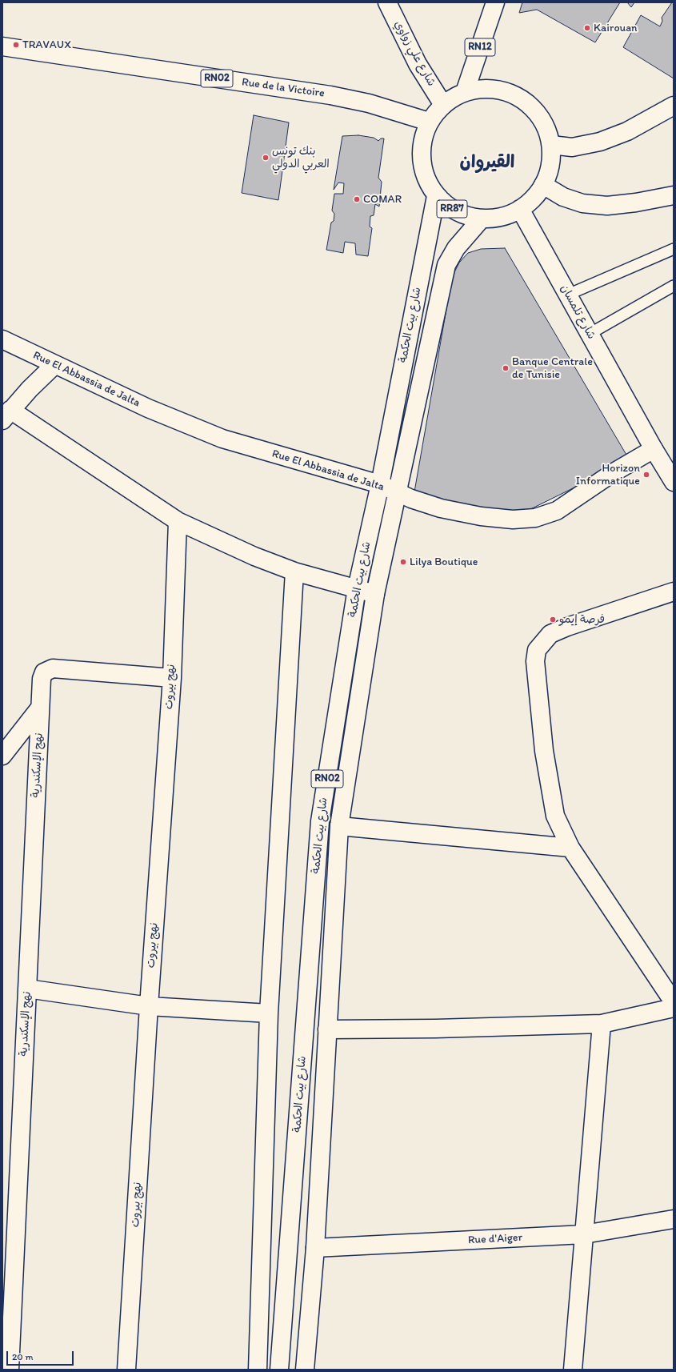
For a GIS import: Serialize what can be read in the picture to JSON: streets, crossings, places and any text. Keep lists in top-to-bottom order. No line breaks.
{"streets":{"street":["RN12","شارع علي زواوي","RN02","Rue de la Victoire","RR87","شارع تلمسان","شارع بيت الحكمة","Rue El Abbassia de Jalta","نهج بيروت","نهج الإسكندرية","Rue d'Aiger"]},"crossings":[["RN12","RR87"],["شارع علي زواوي","RR87"],["Rue de la Victoire","RR87"],["RR87","شارع تلمسان"],["RR87","شارع بيت الحكمة"],["شارع تلمسان","Rue El Abbassia de Jalta"],["شارع بيت الحكمة","Rue El Abbassia de Jalta"],["شارع بيت الحكمة","Rue d'Aiger"],["نهج بيروت","نهج الإسكندرية"]],"districts":["القيروان"],"places":["Kairouan","TRAVAUX","بنك تونس العربي الدولي","COMAR","Banque Centrale de Tunisie","Horizon Informatique","Lilya Boutique","فرصة إيمو"],"scale_bar":"20 m"}
